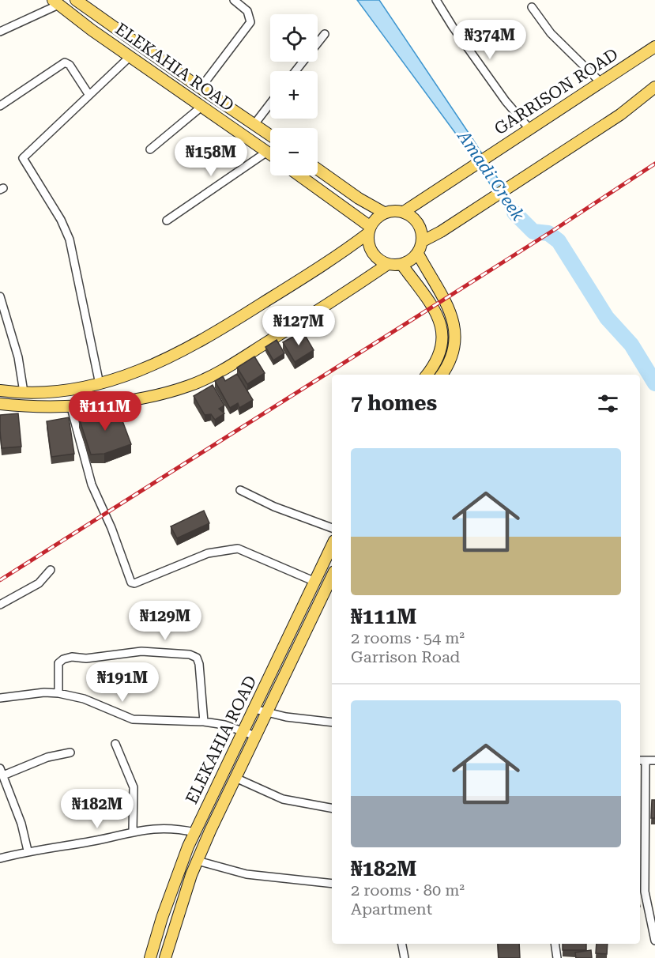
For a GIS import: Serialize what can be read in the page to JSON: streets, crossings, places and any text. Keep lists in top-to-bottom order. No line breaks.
{"streets":{"main road":["ELEKAHIA ROAD","GARRISON ROAD"]},"water":["Amadi Creek"],"page":{"map_buttons":["+","−"],"price":["₦374M","₦158M","₦127M","₦111M","₦129M","₦191M","₦182M"],"heading":"7 homes","list":[{"name":"₦111M","note":"2 rooms · 54 m² · Garrison Road"},{"name":"₦182M","note":"2 rooms · 80 m² · Apartment"}]}}
